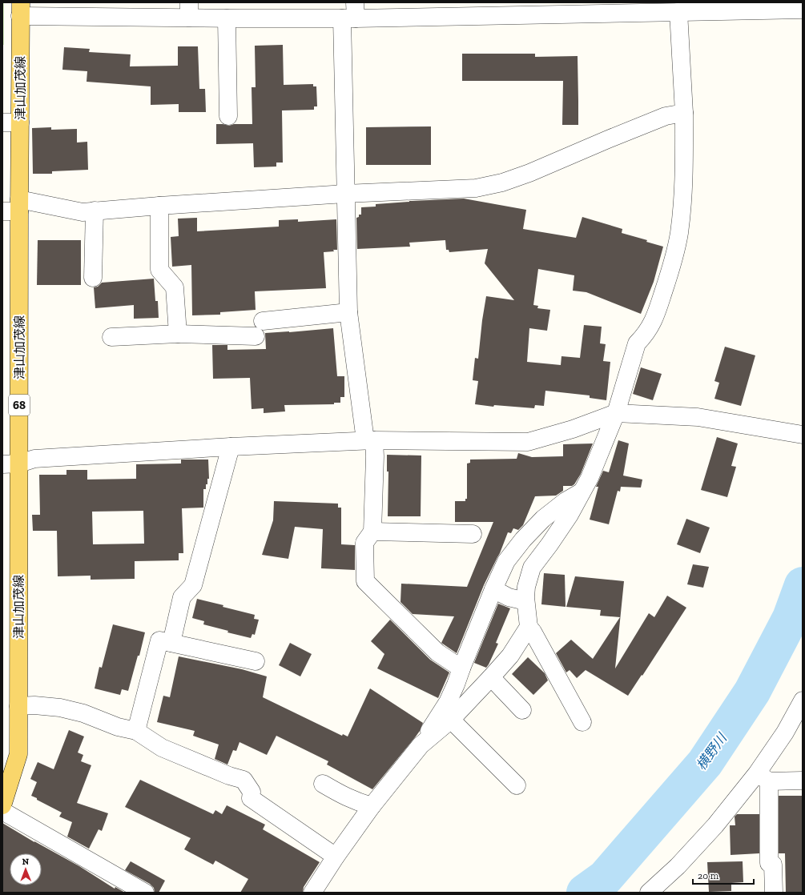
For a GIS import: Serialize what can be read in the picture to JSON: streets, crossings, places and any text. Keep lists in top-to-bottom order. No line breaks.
{"streets":{"main road":["津山加茂線","68"]},"water":["横野川"],"scale_bar":"20 m","north":"top"}
